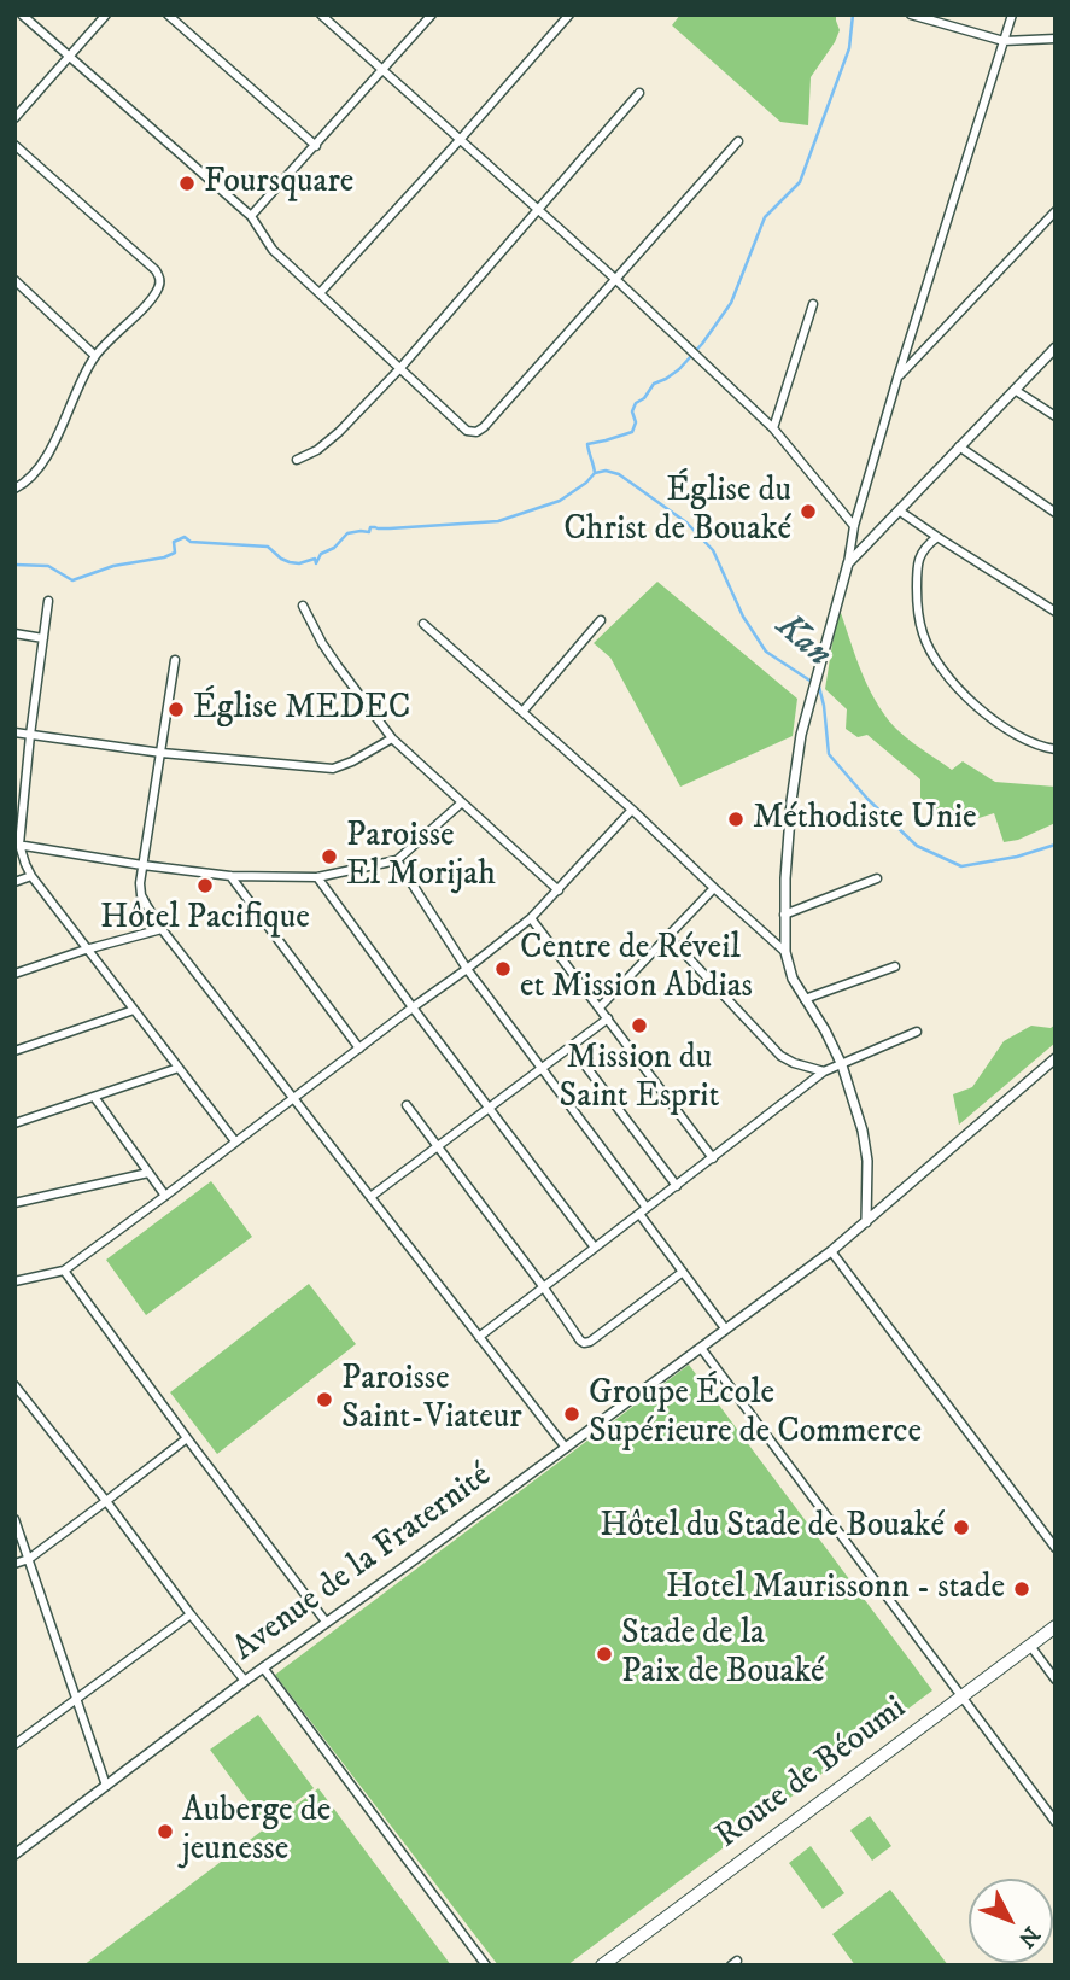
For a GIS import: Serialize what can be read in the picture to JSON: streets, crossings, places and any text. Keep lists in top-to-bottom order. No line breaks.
{"streets":{"main road":["Route de Béoumi"],"street":["Avenue de la Fraternité"]},"water":["Kan"],"places":["Foursquare","Église du Christ de Bouaké","Église MEDEC","Méthodiste Unie","Paroisse El Morijah","Hôtel Pacifique","Centre de Réveil et Mission Abdias","Mission du Saint Esprit","Paroisse Saint-Viateur","Groupe École Supérieure de Commerce","Hôtel du Stade de Bouaké","Hotel Maurissonn - stade","Stade de la Paix de Bouaké","Auberge de jeunesse"],"north":"bottom right"}
